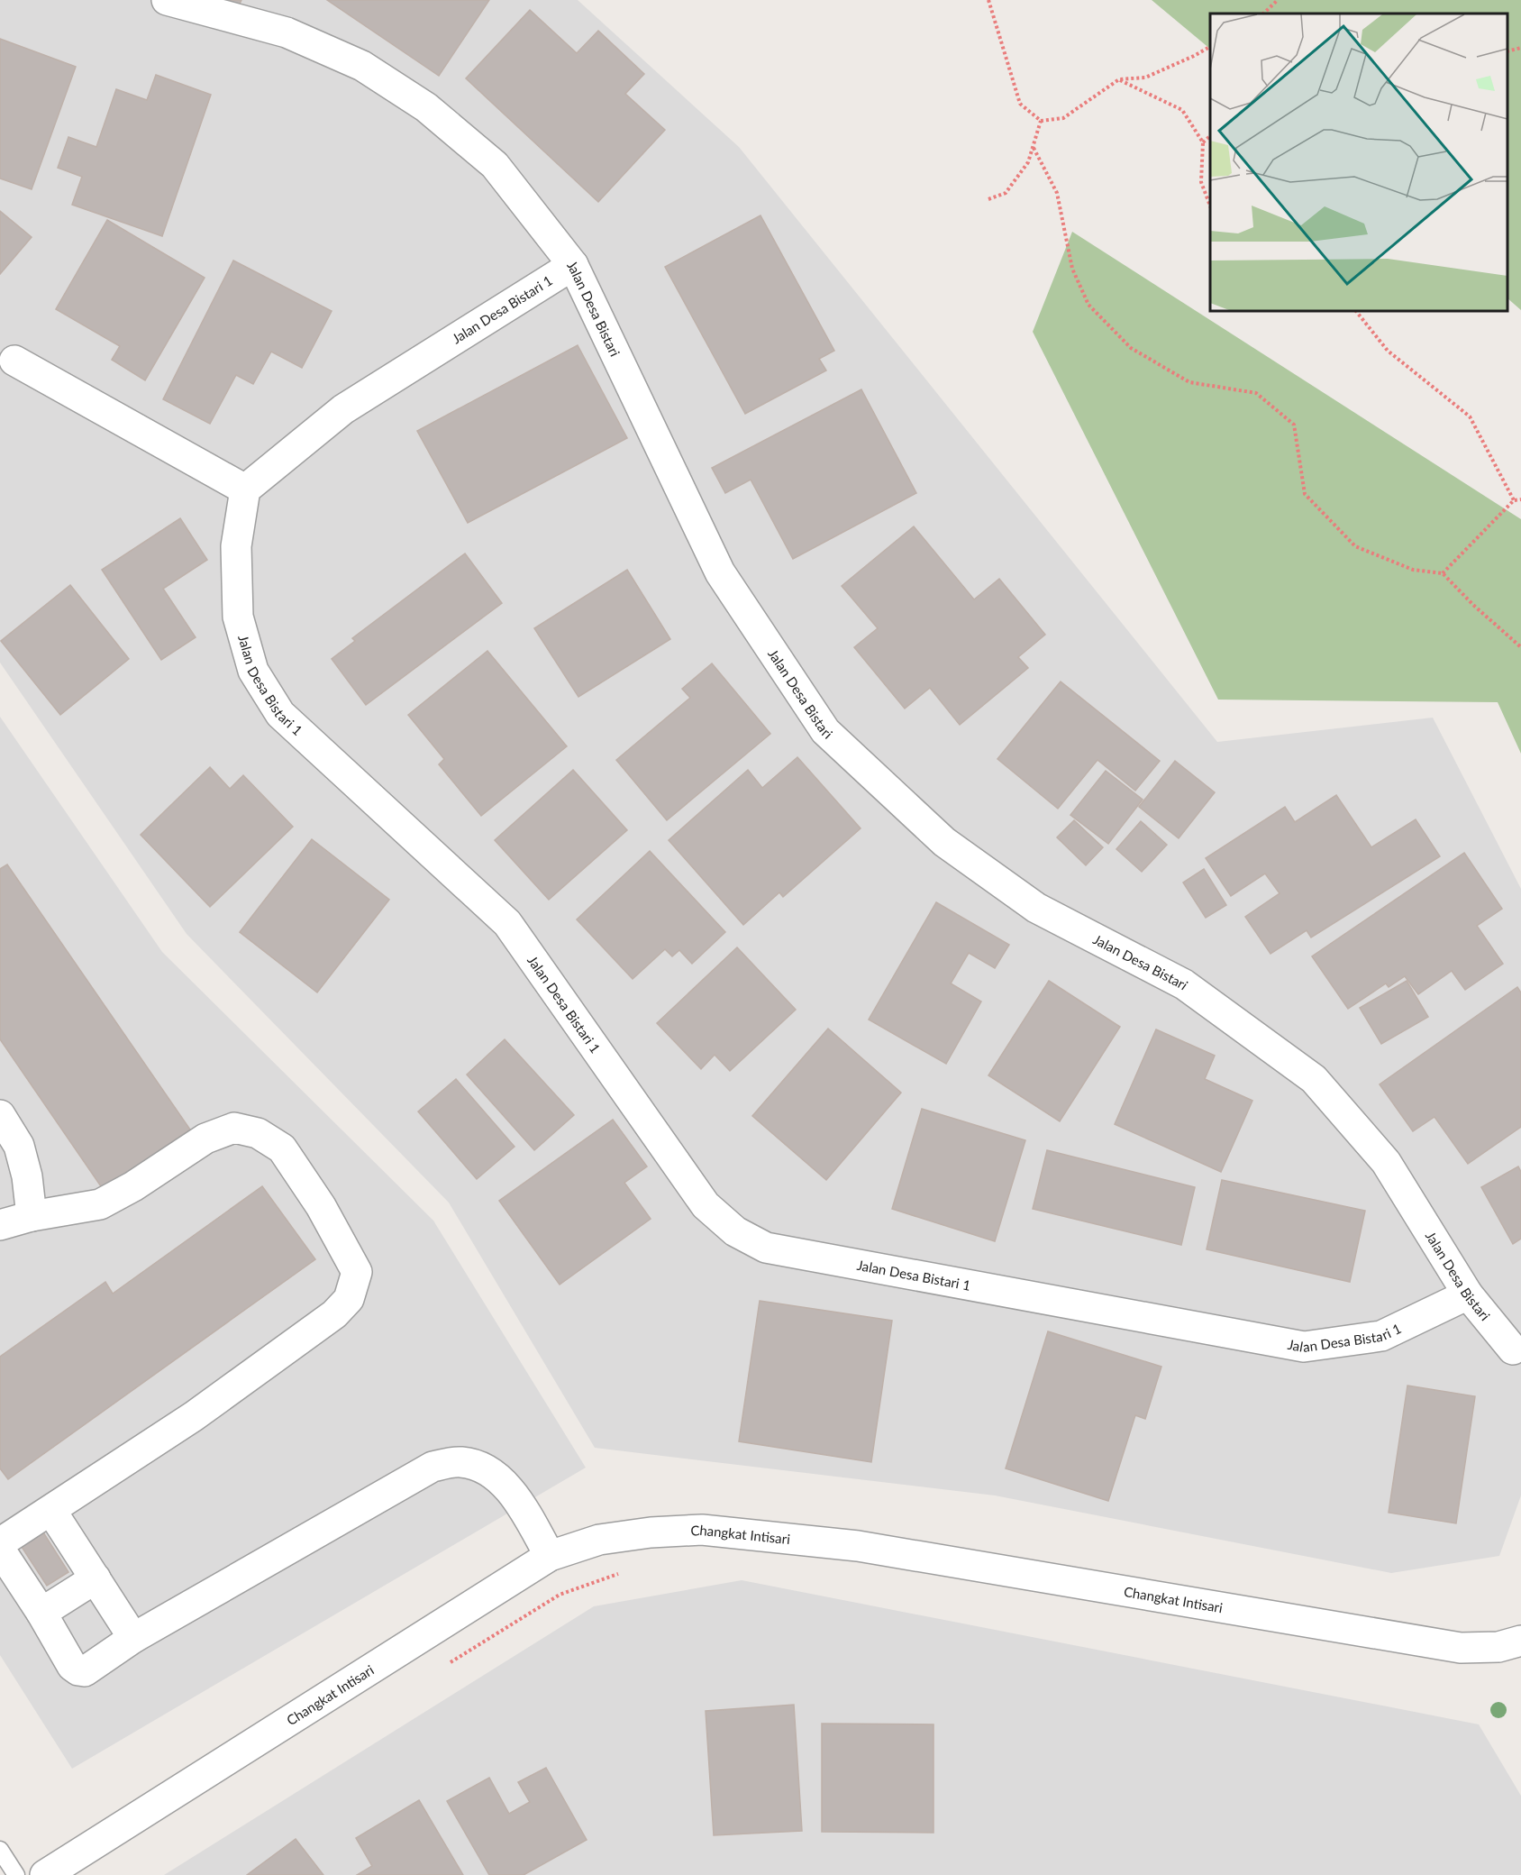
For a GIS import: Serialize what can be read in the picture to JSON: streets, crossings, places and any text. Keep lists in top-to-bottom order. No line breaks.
{"streets":{"street":["Jalan Desa Bistari","Jalan Desa Bistari 1","Changkat Intisari"]},"crossings":[["Jalan Desa Bistari","Jalan Desa Bistari 1"]]}
